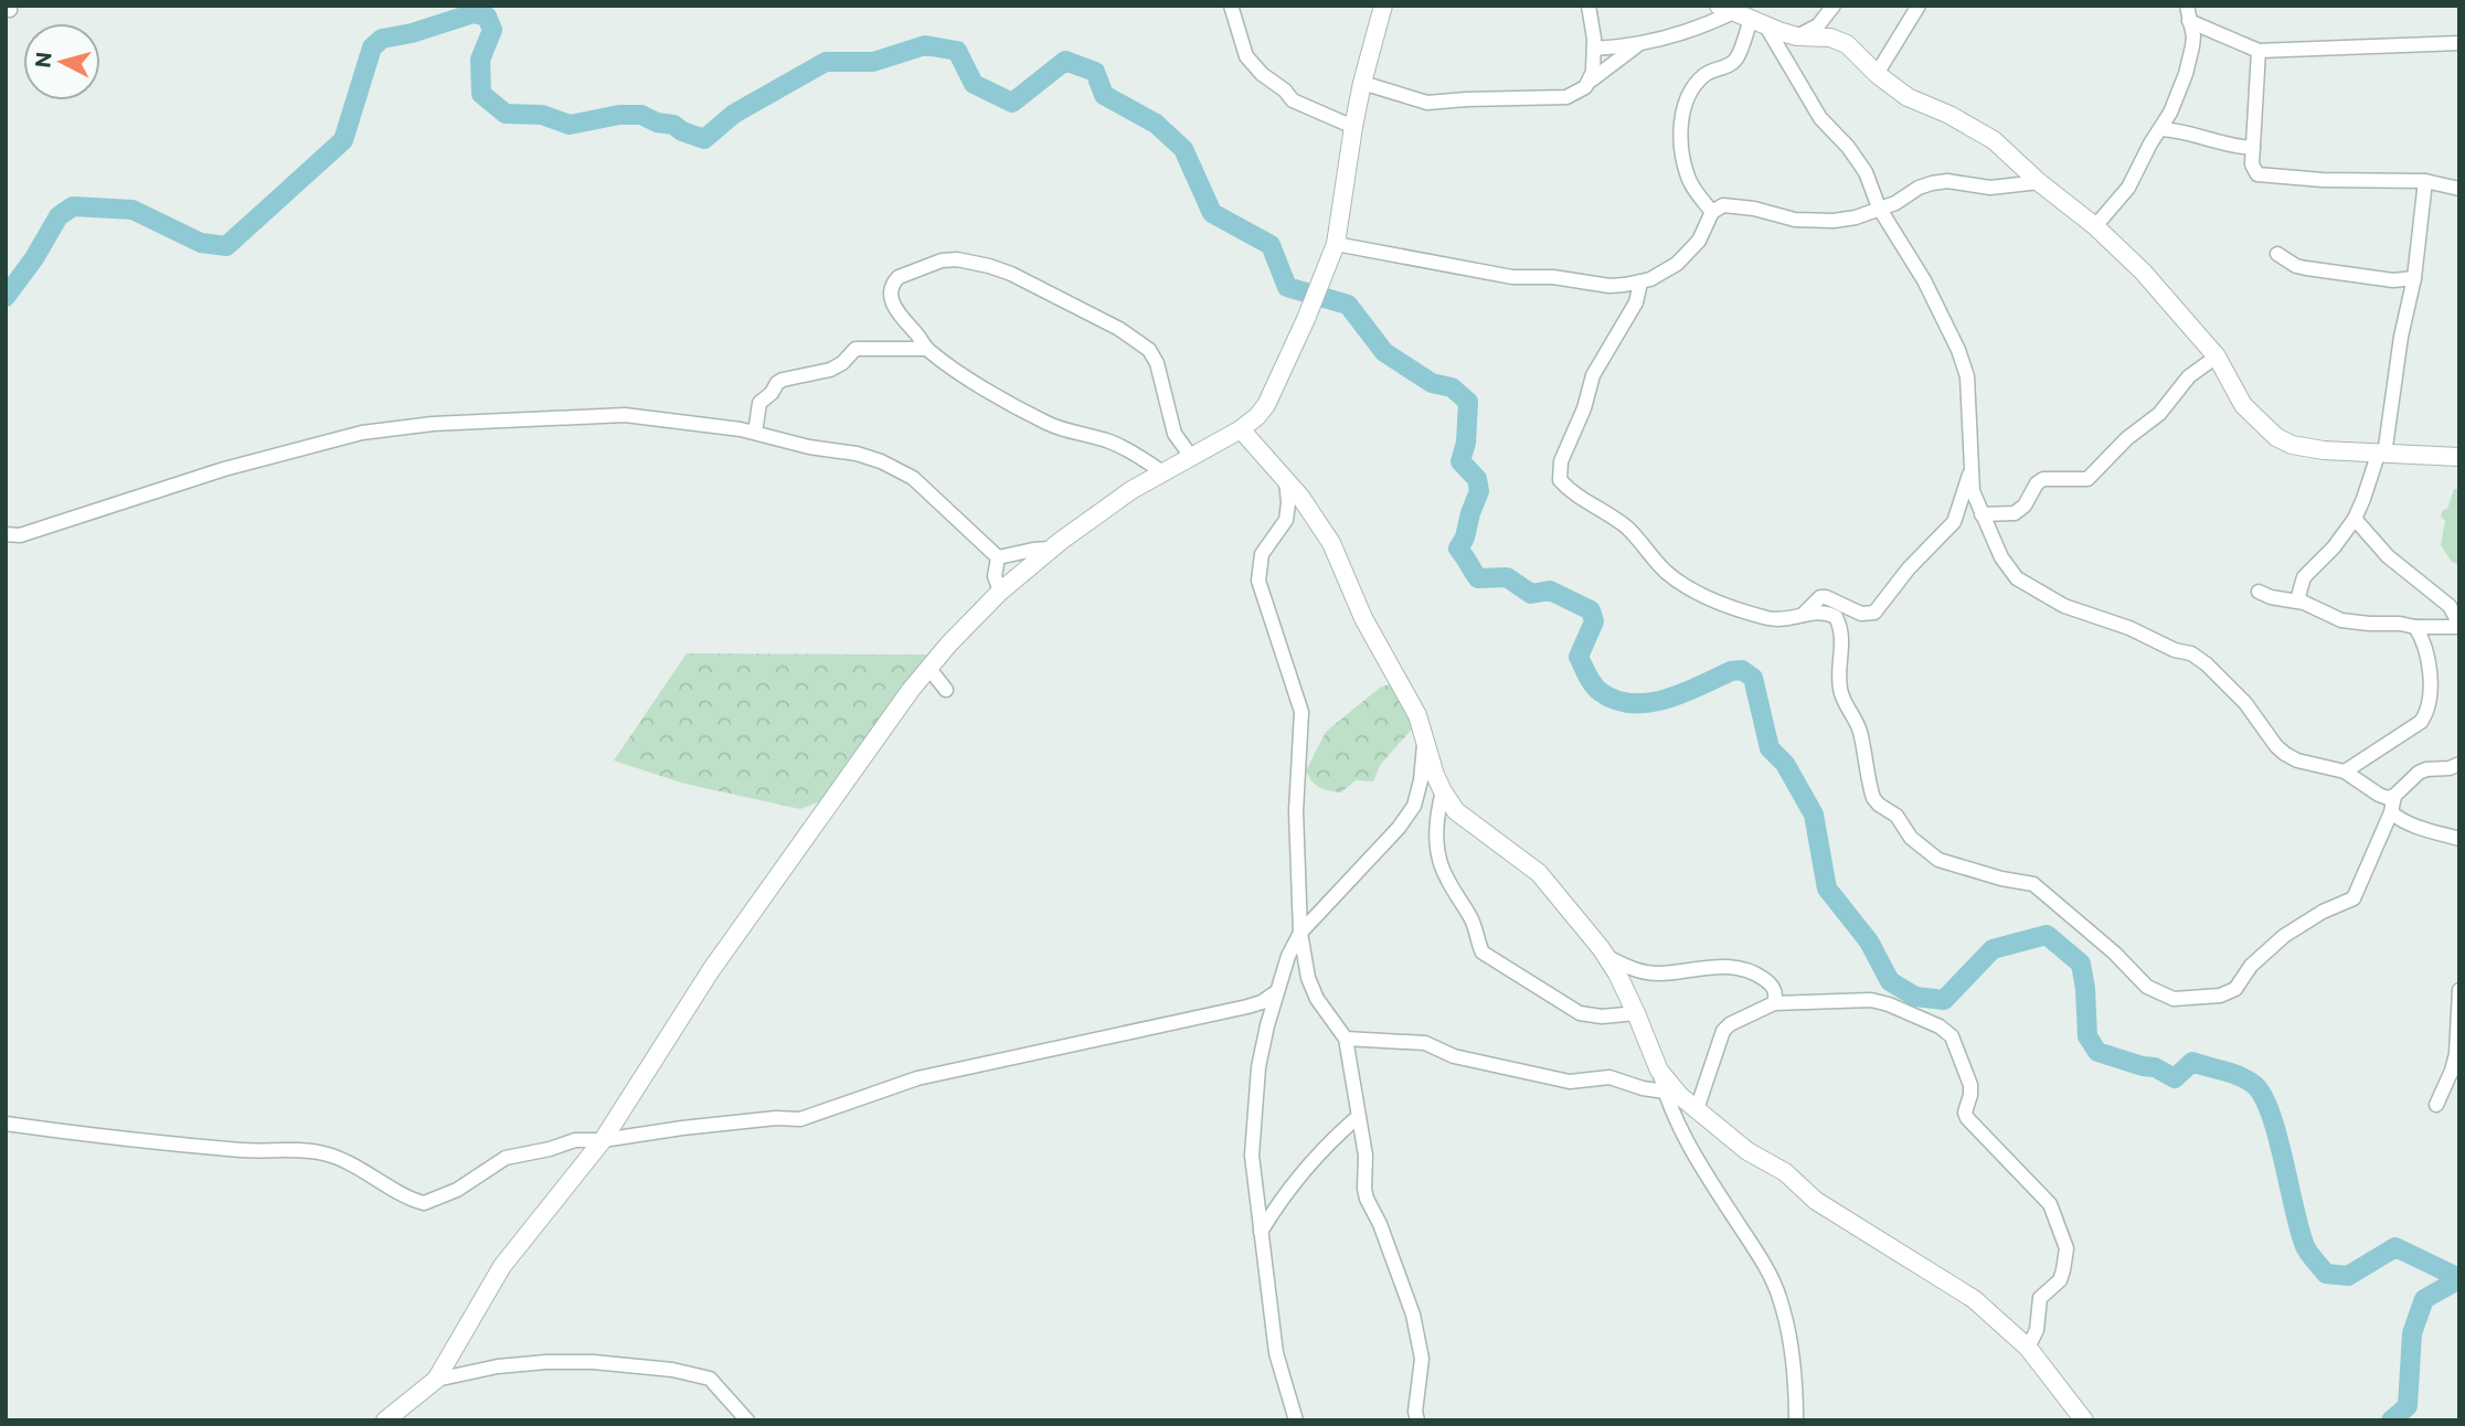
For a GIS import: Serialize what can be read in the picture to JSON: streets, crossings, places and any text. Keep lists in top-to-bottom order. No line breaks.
{"north":"left"}
